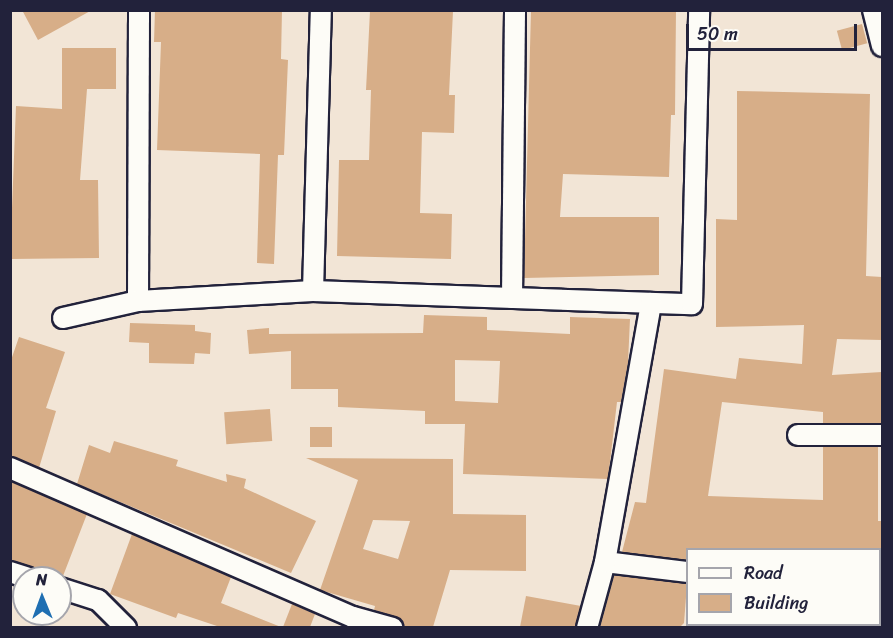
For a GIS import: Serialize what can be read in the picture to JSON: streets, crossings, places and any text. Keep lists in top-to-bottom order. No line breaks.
{"legend":["Road","Building"],"scale_bar":"50 m","north":"top"}
